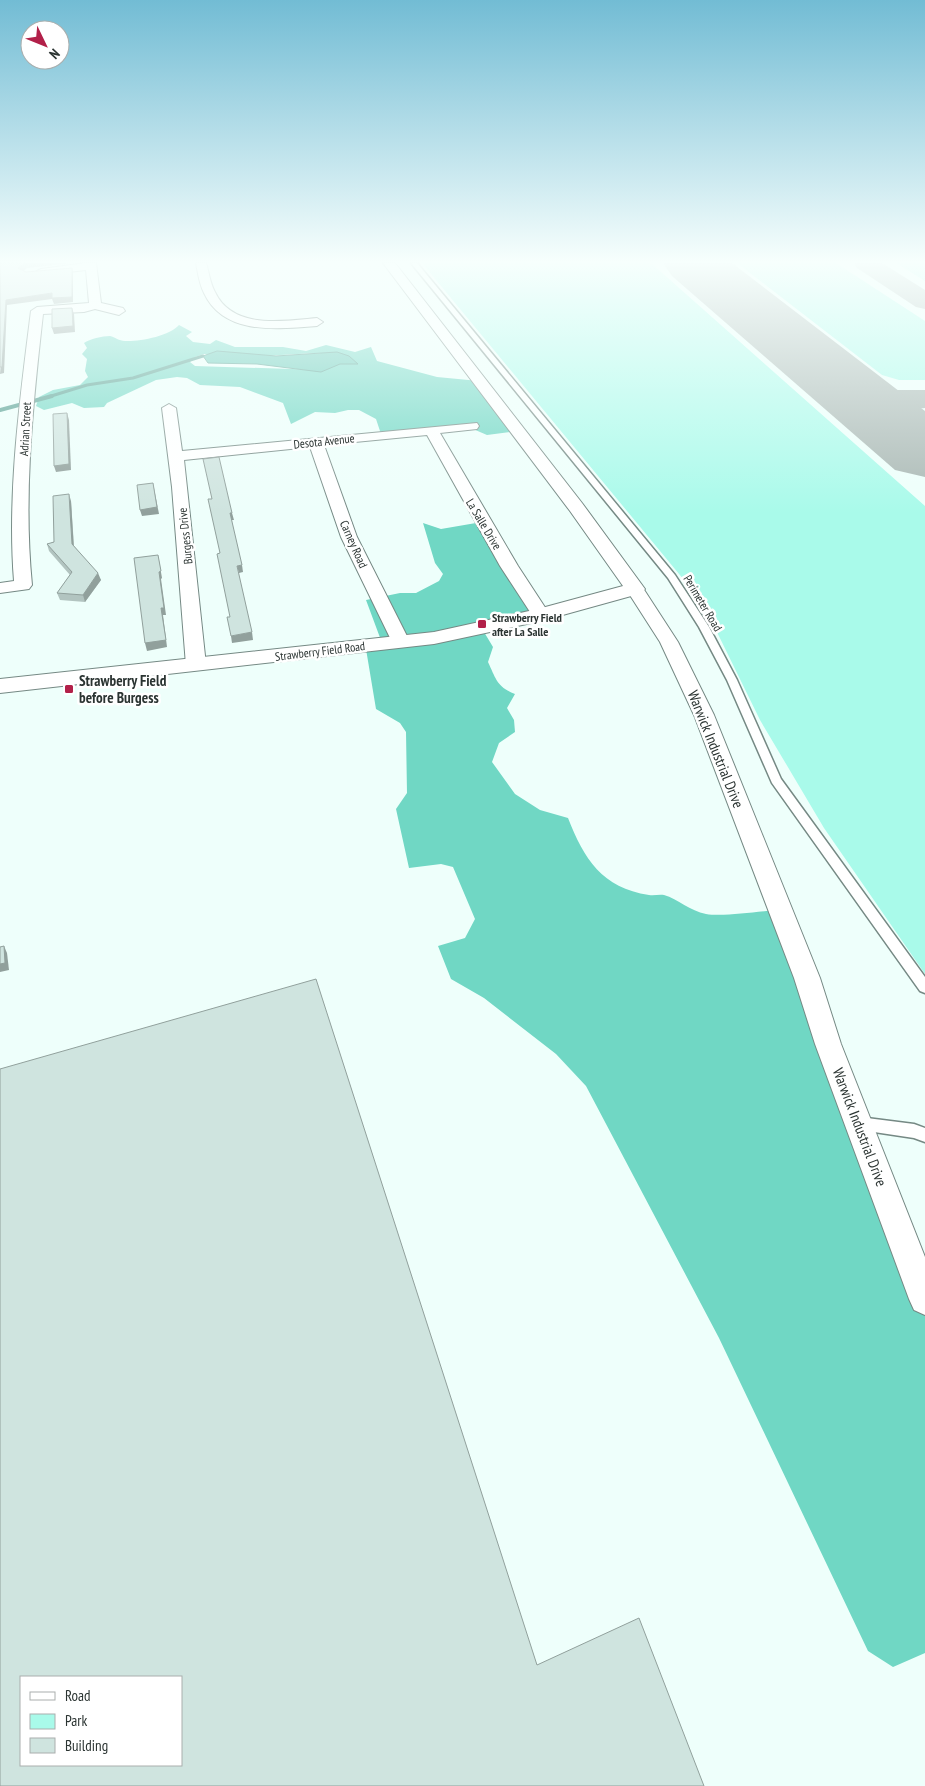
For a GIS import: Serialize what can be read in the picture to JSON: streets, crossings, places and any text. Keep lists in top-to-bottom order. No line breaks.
{"streets":{"street":["Adrian Street","Desota Avenue","La Salle Drive","Burgess Drive","Carney Road","Strawberry Field Road","Warwick Industrial Drive"],"lane":["Perimeter Road"]},"crossings":[["Desota Avenue","La Salle Drive"],["Desota Avenue","Burgess Drive"],["Desota Avenue","Carney Road"],["La Salle Drive","Strawberry Field Road"],["Burgess Drive","Strawberry Field Road"],["Carney Road","Strawberry Field Road"],["Strawberry Field Road","Warwick Industrial Drive"]],"places":{"transit":["Strawberry Field after La Salle","Strawberry Field before Burgess"]},"legend":["Road","Park","Building"],"north":"bottom right"}
